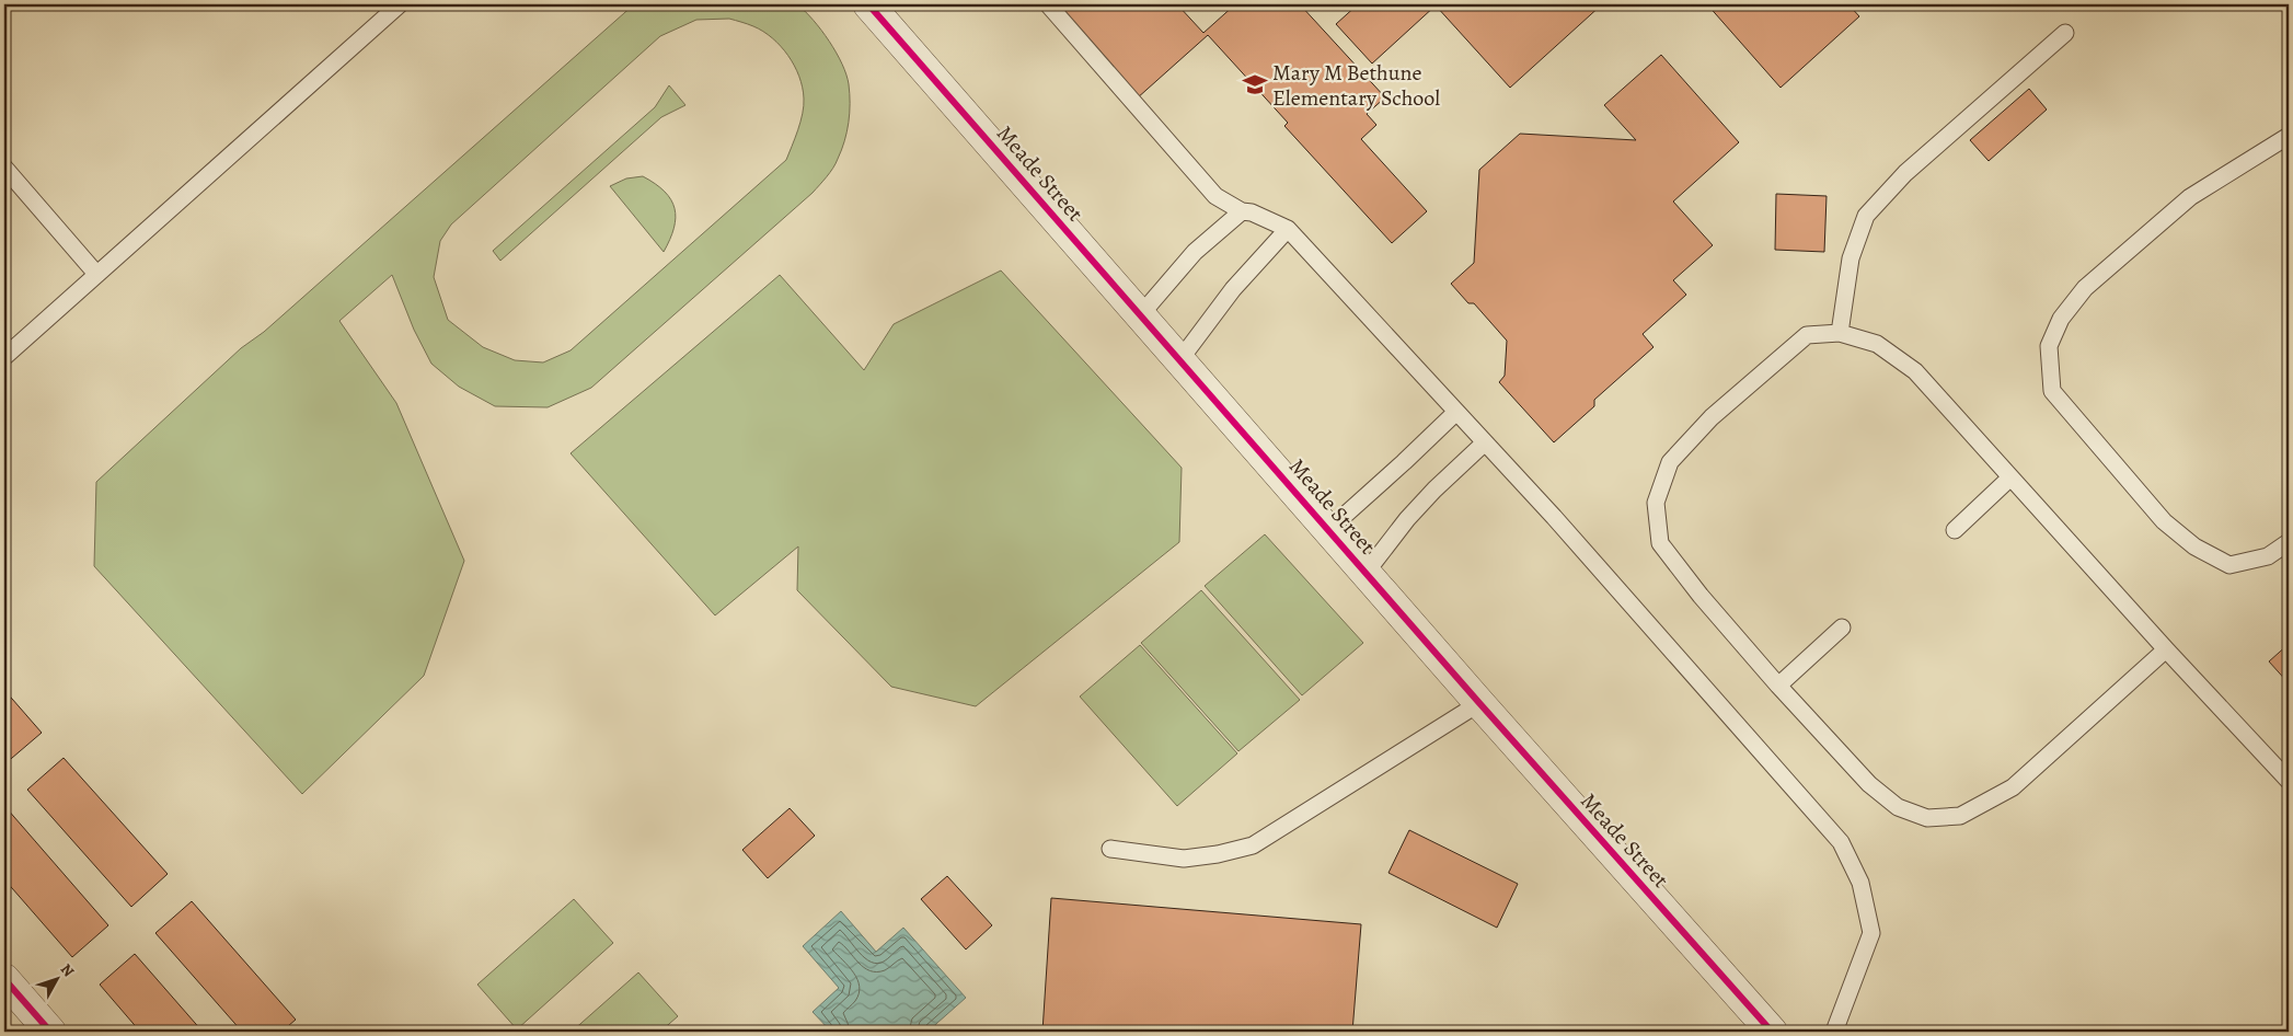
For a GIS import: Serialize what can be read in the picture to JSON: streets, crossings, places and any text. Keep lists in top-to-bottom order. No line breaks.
{"streets":{"street":["Meade Street"]},"places":{"school or university":["Mary M Bethune Elementary School"]},"north":"top right"}
